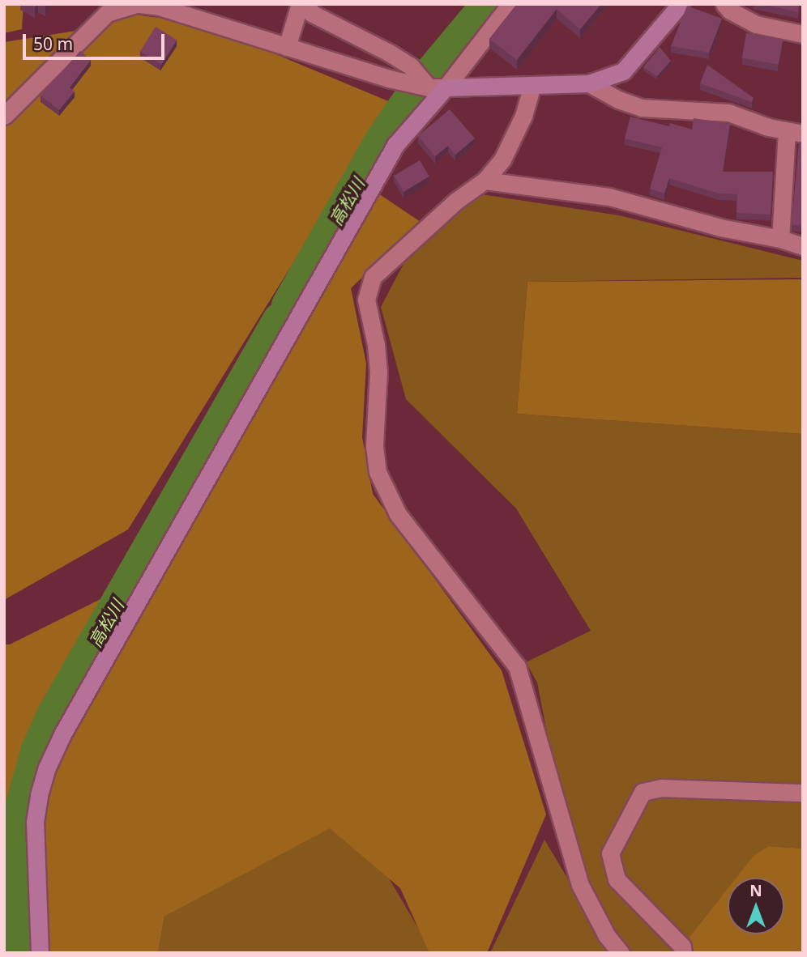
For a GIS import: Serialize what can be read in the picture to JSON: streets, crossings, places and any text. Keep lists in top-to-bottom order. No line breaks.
{"water":["高松川"],"scale_bar":"50 m","north":"top"}
